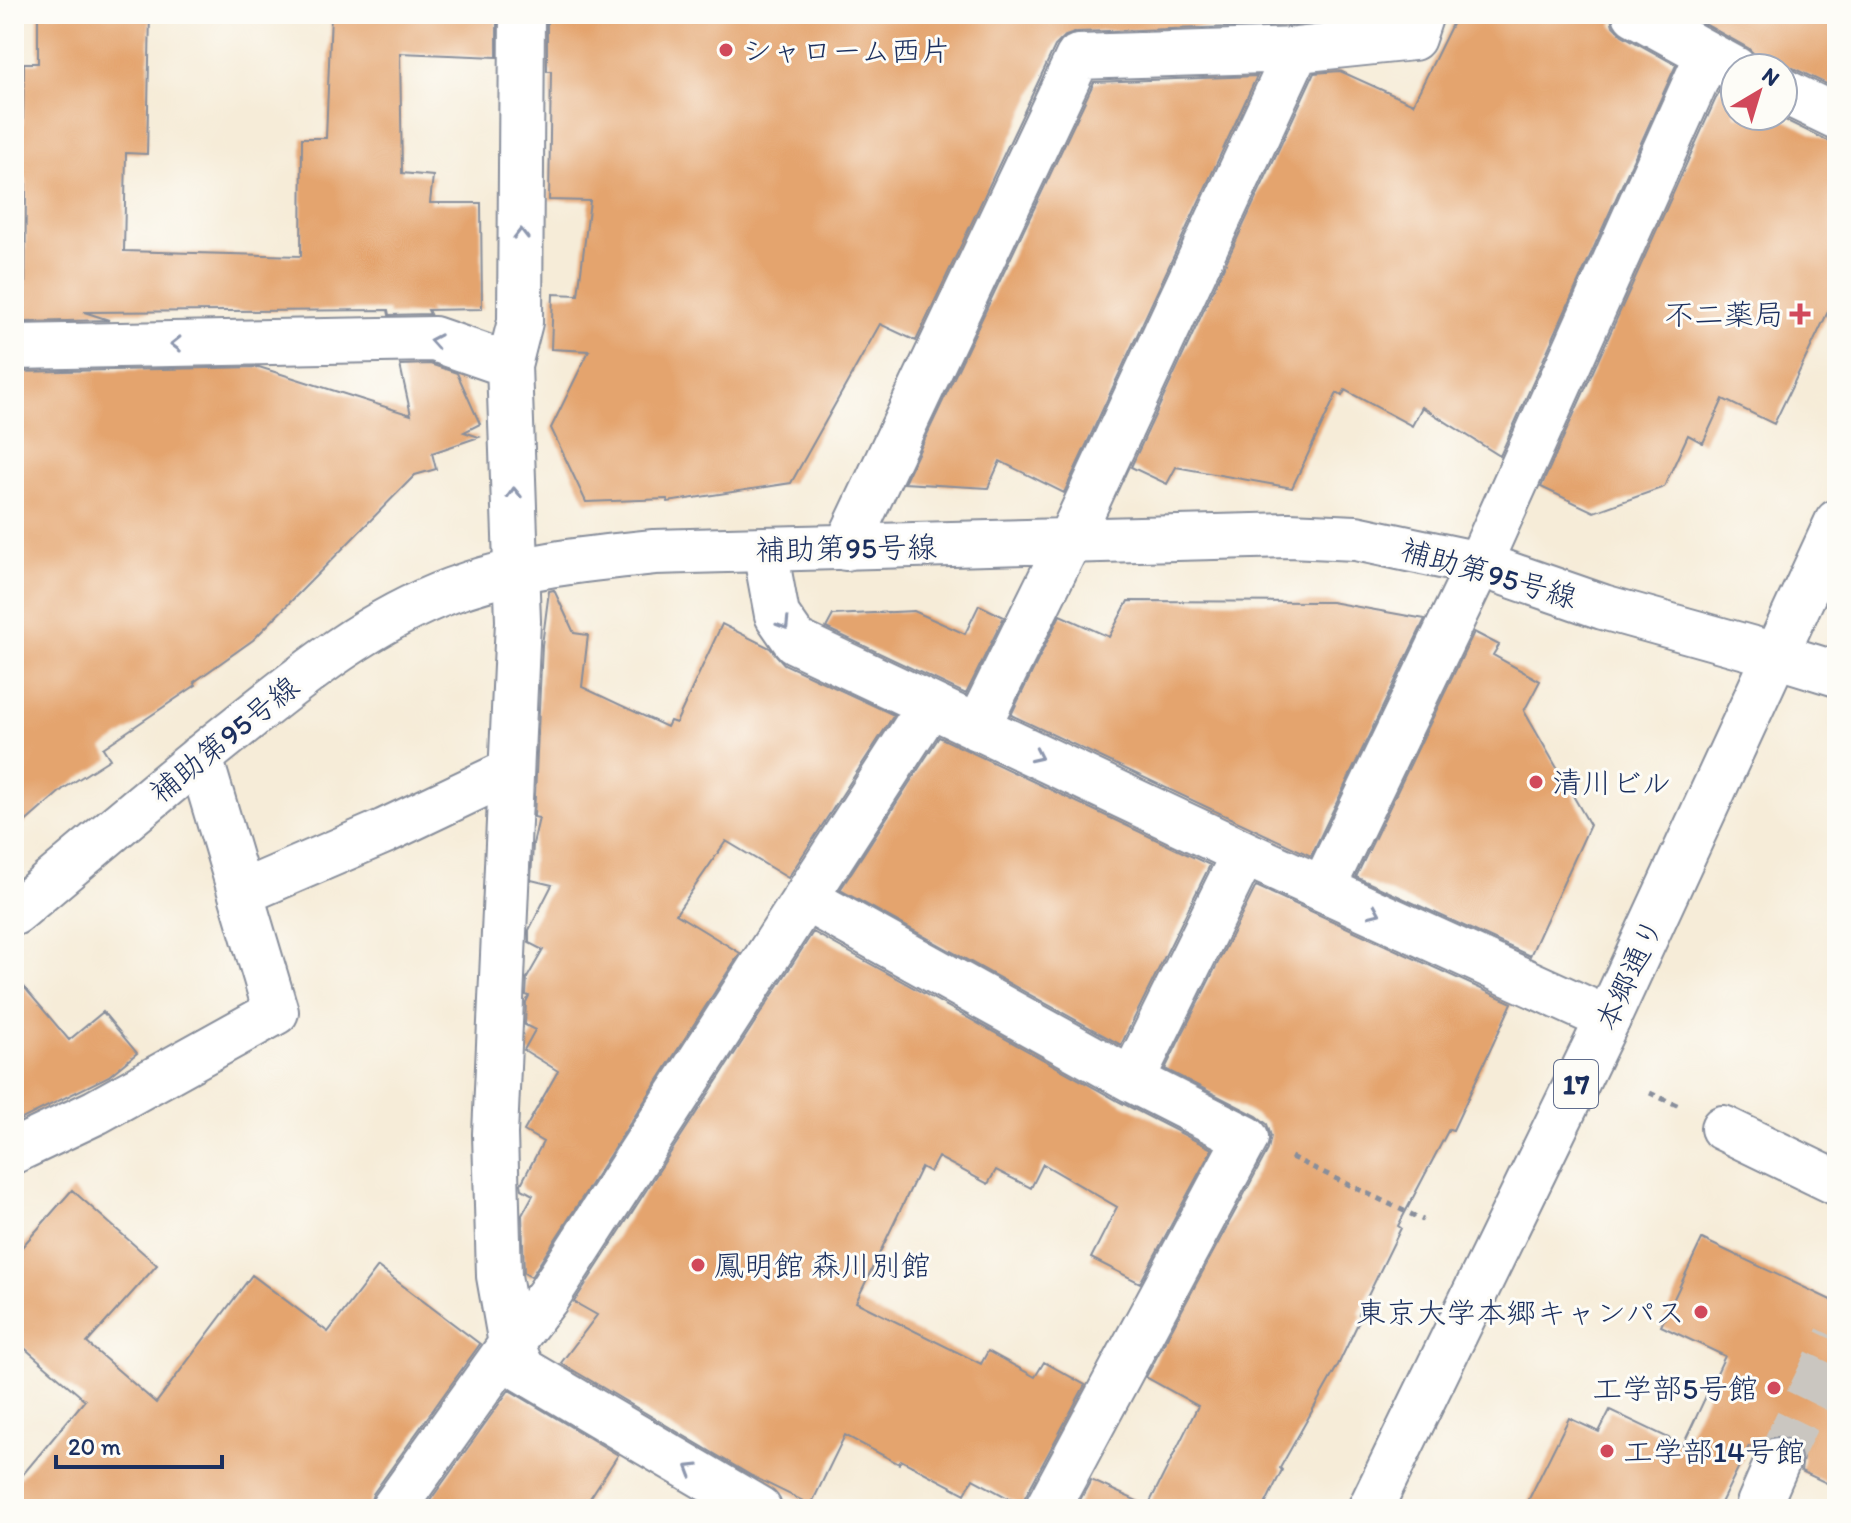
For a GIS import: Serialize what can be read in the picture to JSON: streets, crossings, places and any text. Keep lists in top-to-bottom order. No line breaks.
{"streets":{"main road":["補助第95号線","本郷通り","17"]},"crossings":[["補助第95号線","本郷通り"]],"places":{"other":["シャローム西片","清川ビル","鳳明館 森川別館","東京大学本郷キャンパス","工学部5号館","工学部14号館"],"health":["不二薬局"]},"scale_bar":"20 m","north":"top right"}
